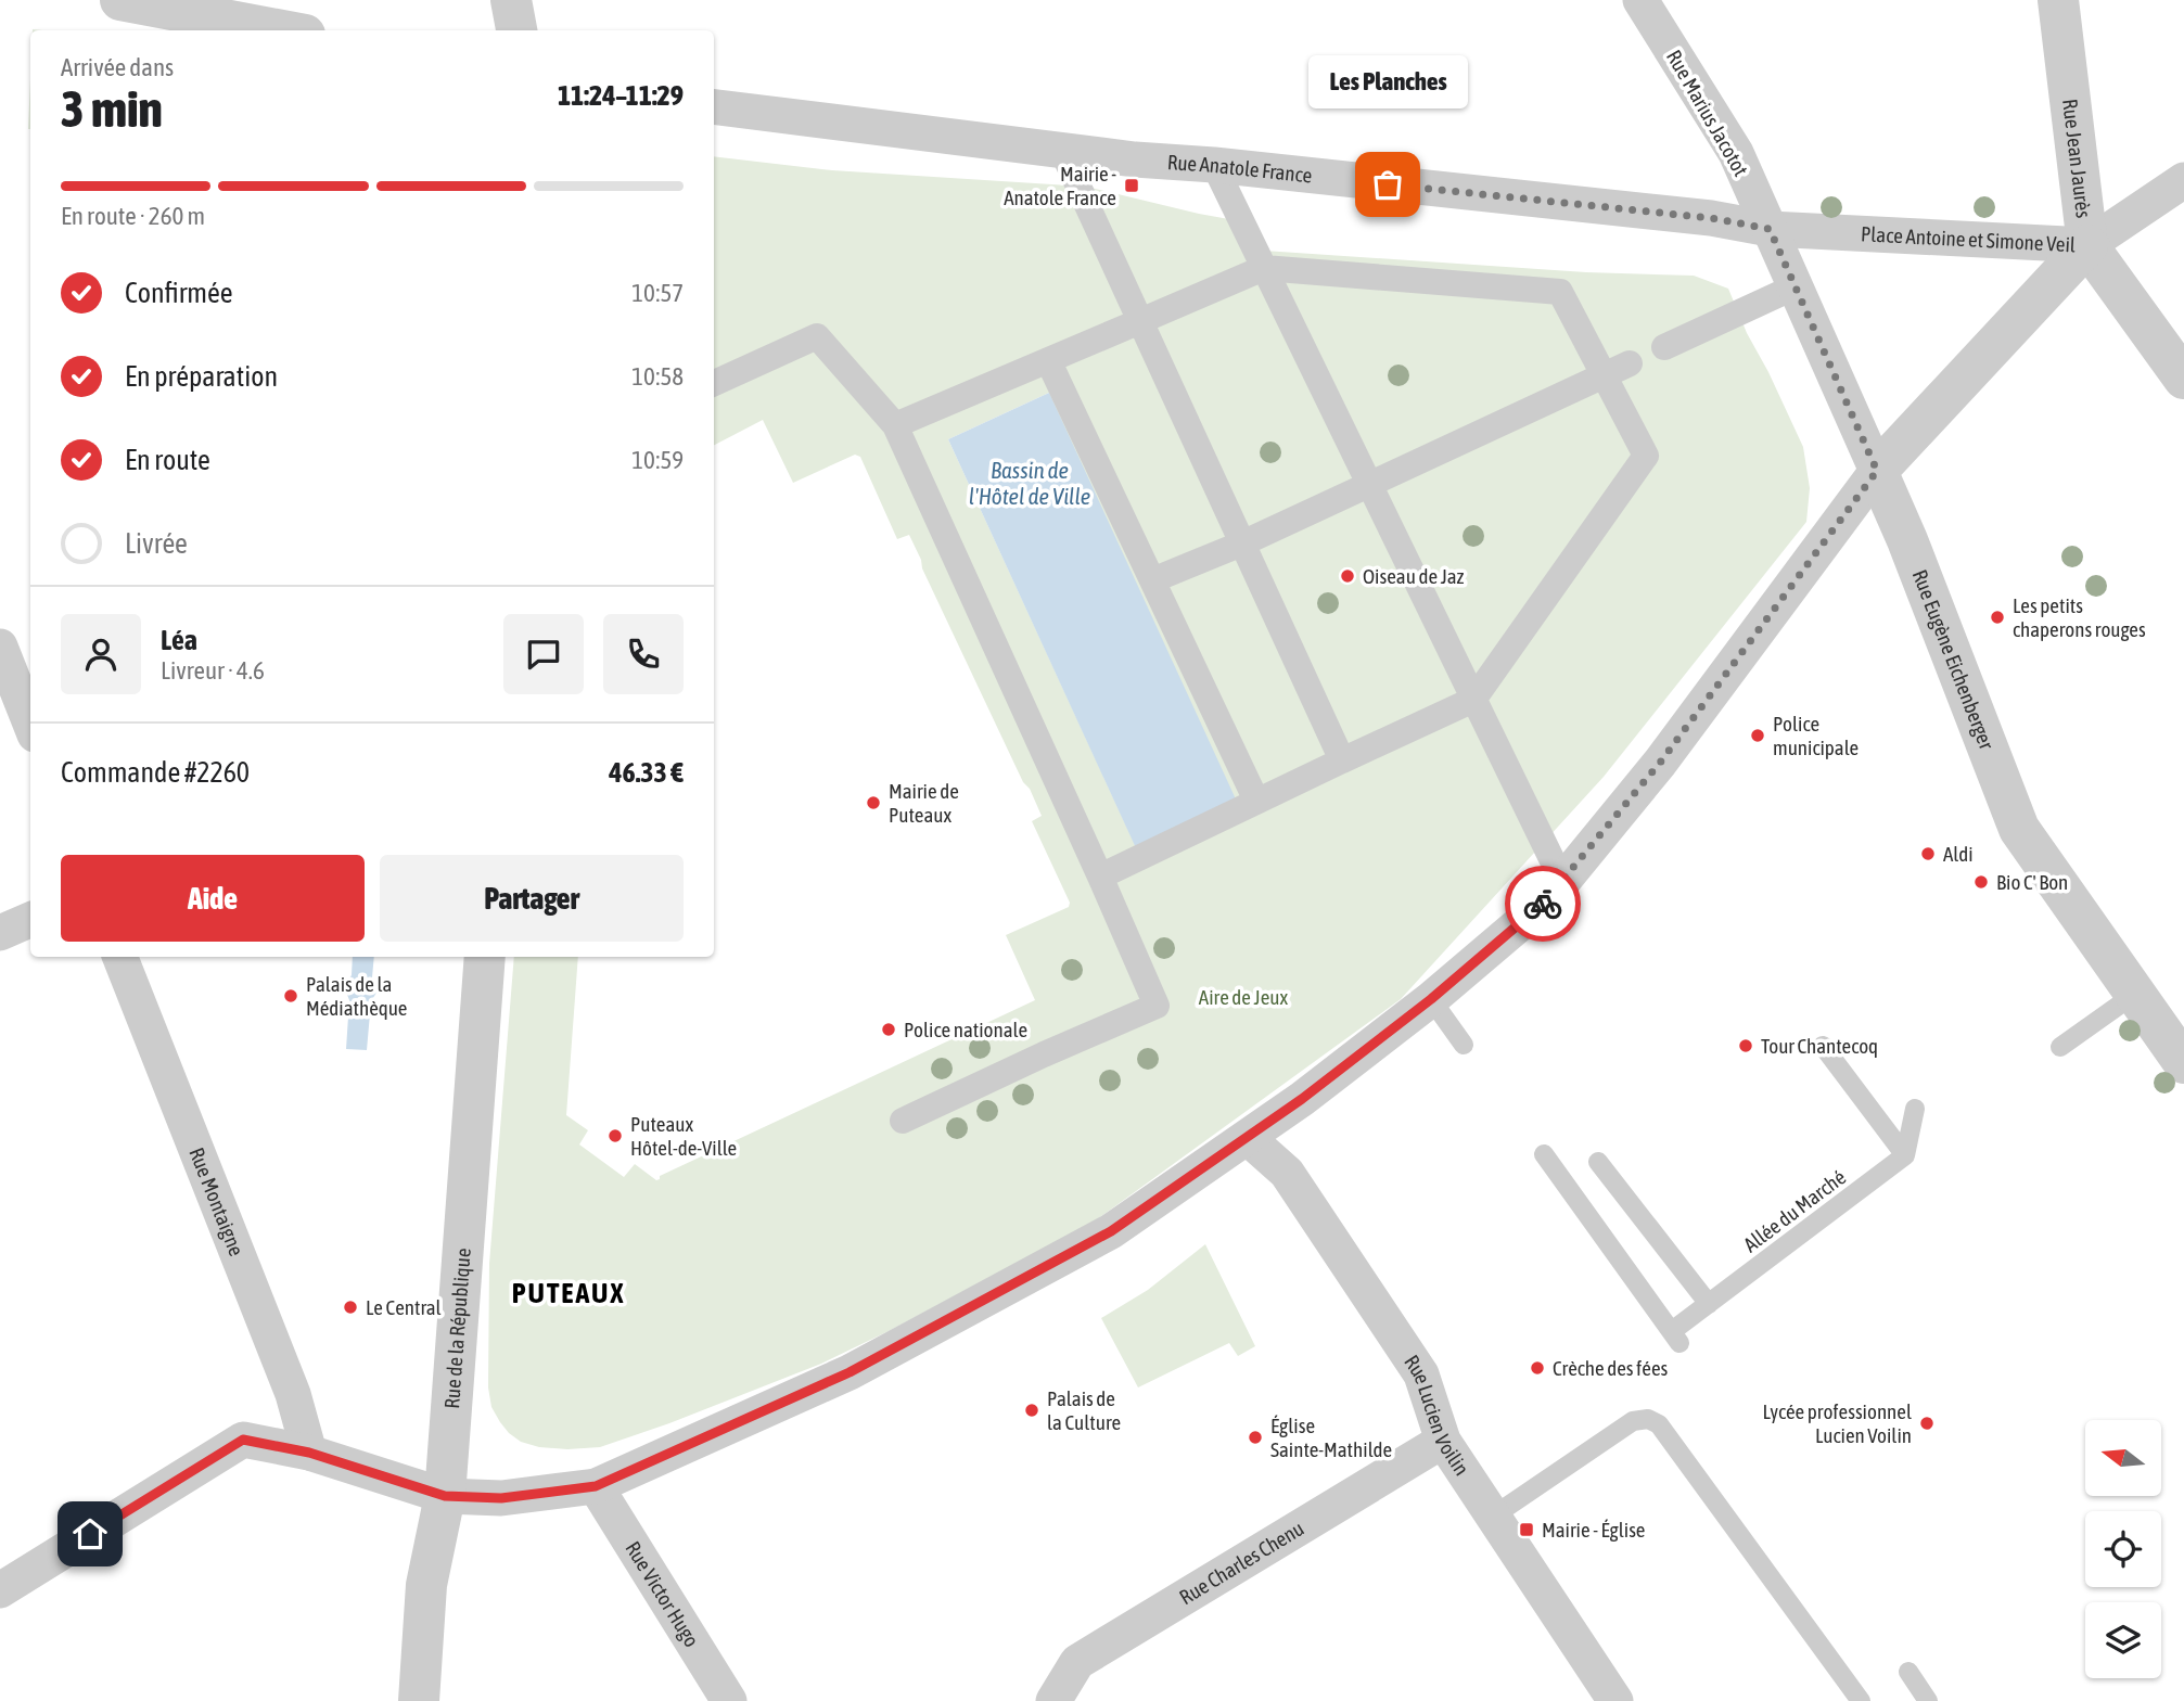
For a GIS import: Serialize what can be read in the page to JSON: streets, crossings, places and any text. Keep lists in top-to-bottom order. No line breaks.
{"streets":{"street":["Rue Marius Jacotot","Rue Jean Jaurès","Rue Anatole France","Place Antoine et Simone Veil","Rue Eugène Eichenberger","Rue Montaigne","Rue de la République","Rue Lucien Voilin","Rue Charles Chenu","Rue Victor Hugo"],"lane":["Allée du Marché"]},"crossings":[["Rue Marius Jacotot","Rue Anatole France"],["Rue Marius Jacotot","Place Antoine et Simone Veil"],["Rue Marius Jacotot","Rue Eugène Eichenberger"],["Rue Jean Jaurès","Place Antoine et Simone Veil"],["Rue Anatole France","Place Antoine et Simone Veil"],["Rue Anatole France","Rue Eugène Eichenberger"],["Place Antoine et Simone Veil","Rue Eugène Eichenberger"],["Rue Lucien Voilin","Rue Charles Chenu"]],"districts":["PUTEAUX"],"water":["Bassin de l'Hôtel de Ville"],"parks":["Aire de Jeux"],"places":{"other":["Les Planches","Oiseau de Jaz","Les petits chaperons rouges","Police municipale","Mairie de Puteaux","Aldi","Bio C' Bon","Palais de la Médiathèque","Police nationale","Tour Chantecoq","Puteaux Hôtel-de-Ville","Le Central","Crèche des fées","Palais de la Culture","Lycée professionnel Lucien Voilin","Église Sainte-Mathilde"],"transit":["Mairie - Anatole France","Mairie - Église"]},"north":"left","page":{"heading":["3 min","Arrivée dans","11:24–11:29"],"panel":["Léa","Livreur · 4.6","Commande #2260","46.33 €"],"bubble":"Les Planches","bar":"En route · 260 m","list":[["Confirmée","10:57"],["En préparation","10:58"],["En route","10:59"],"Livrée"],"buttons":["Aide","Partager"]}}
